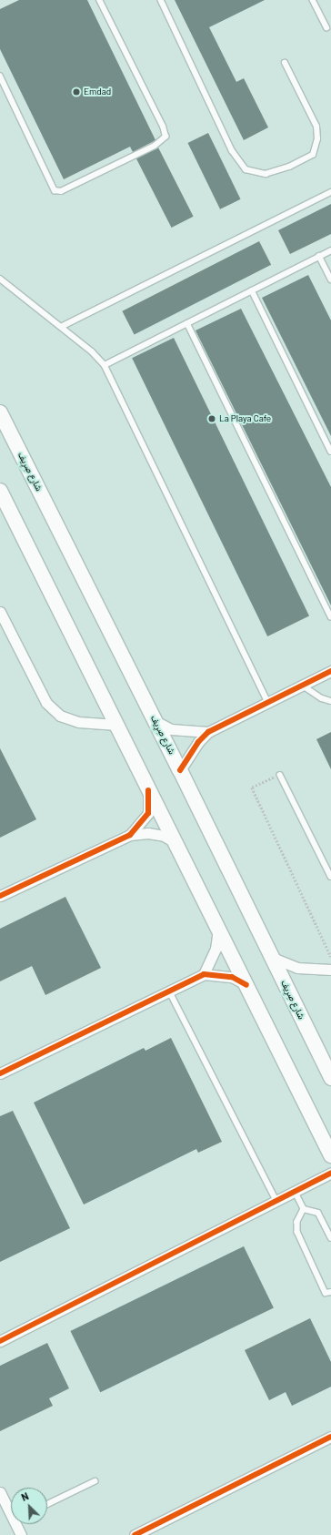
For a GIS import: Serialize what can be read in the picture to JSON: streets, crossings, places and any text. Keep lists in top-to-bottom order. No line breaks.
{"streets":{"main road":["شارع صِرِيف"]},"places":["Emdad","La Playa Cafe"],"north":"top left"}
